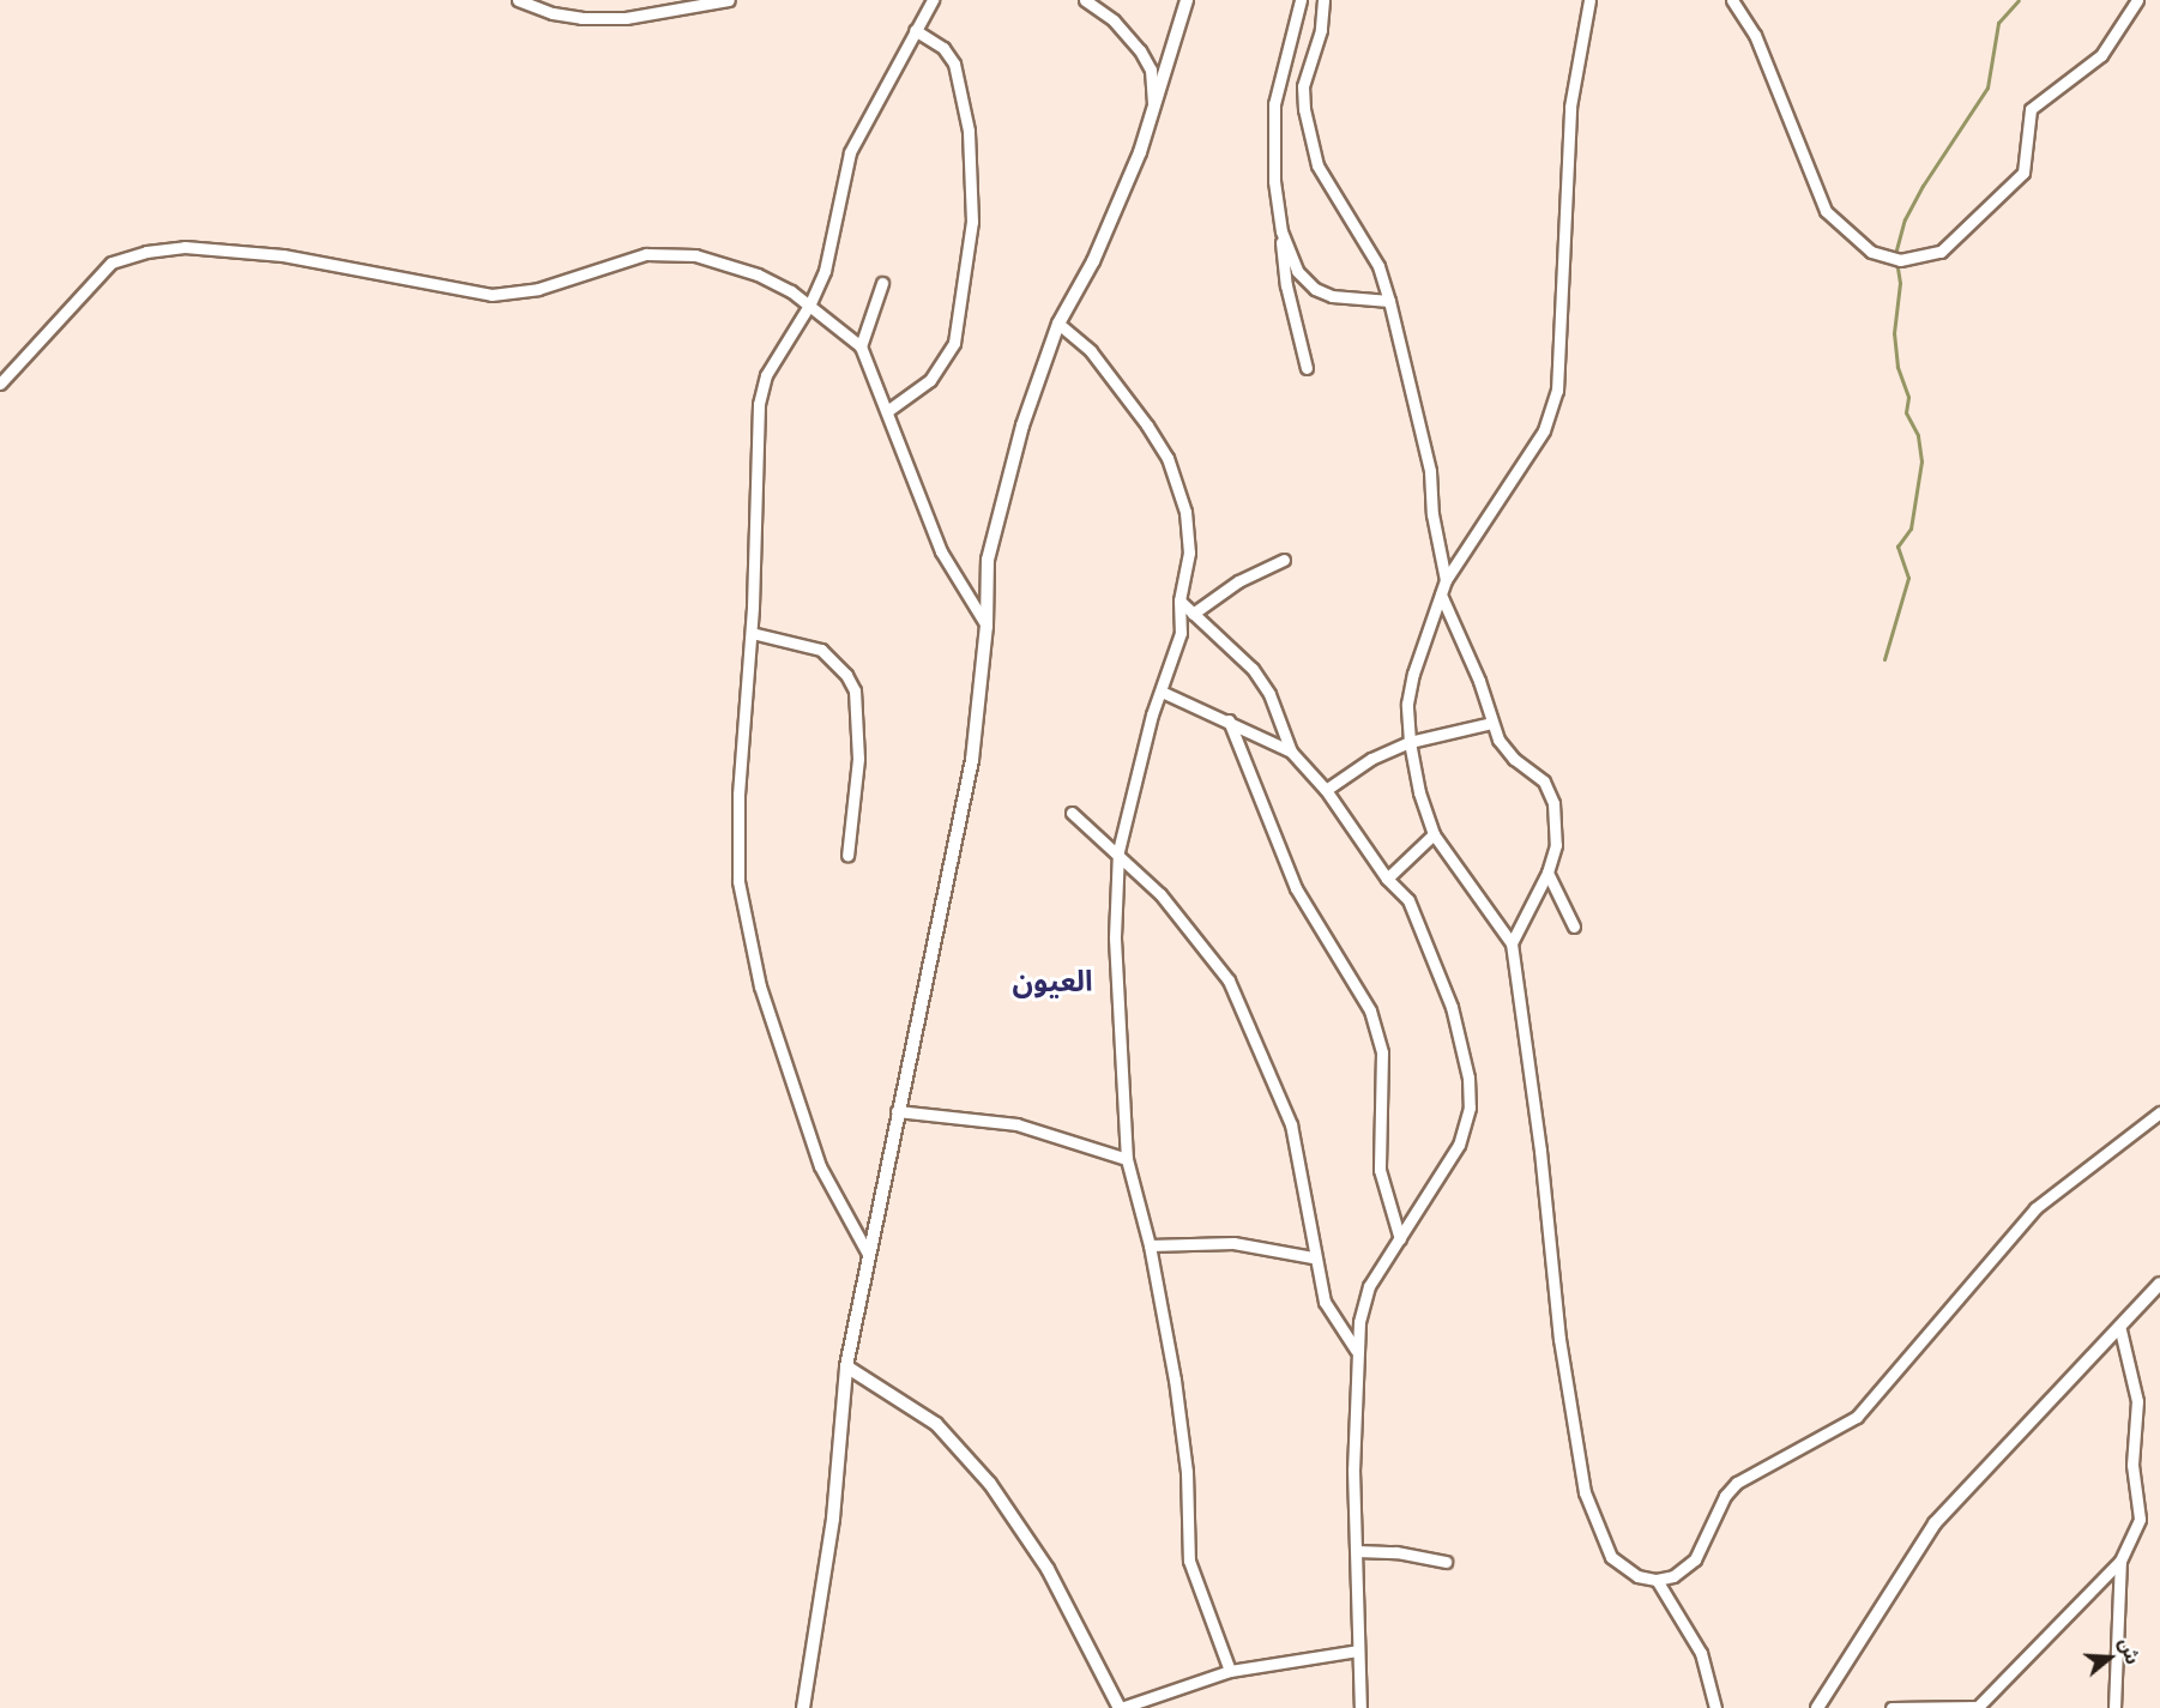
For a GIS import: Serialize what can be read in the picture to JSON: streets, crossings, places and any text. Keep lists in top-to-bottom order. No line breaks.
{"districts":["العيون"],"north":"right"}
